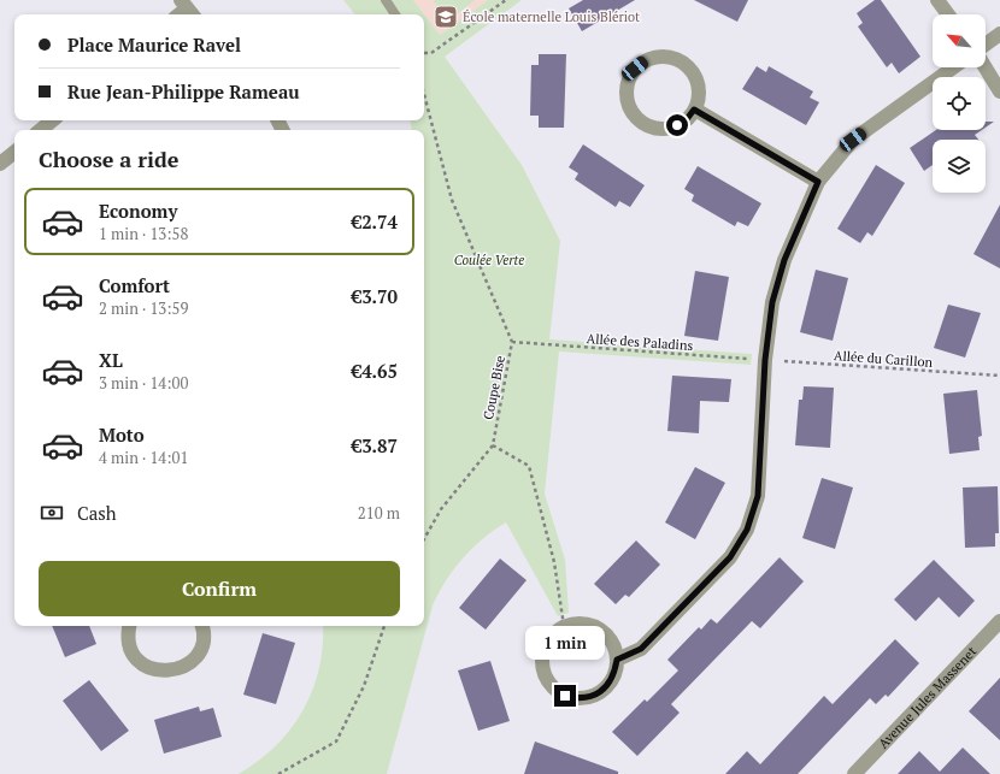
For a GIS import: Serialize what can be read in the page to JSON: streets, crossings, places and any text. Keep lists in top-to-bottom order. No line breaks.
{"streets":{"street":["Avenue Jules Massenet"],"path":["Allée des Paladins","Allée du Carillon","Coupe Bise"]},"crossings":[["Allée des Paladins","Allée du Carillon"],["Allée des Paladins","Coupe Bise"]],"parks":["Coulée Verte"],"places":{"school or university":["École maternelle Louis Blériot"]},"north":"top left","page":{"banner":["Place Maurice Ravel","Rue Jean-Philippe Rameau"],"heading":"Choose a ride","list":[{"name":"Economy","note":"1 min · 13:58","value":"€2.74"},{"name":"Comfort","note":"2 min · 13:59","value":"€3.70"},{"name":"XL","note":"3 min · 14:00","value":"€4.65"},{"name":"Moto","note":"4 min · 14:01","value":"€3.87"}],"pay":["Cash","210 m"],"buttons":"Confirm","bubble":"1 min"}}
